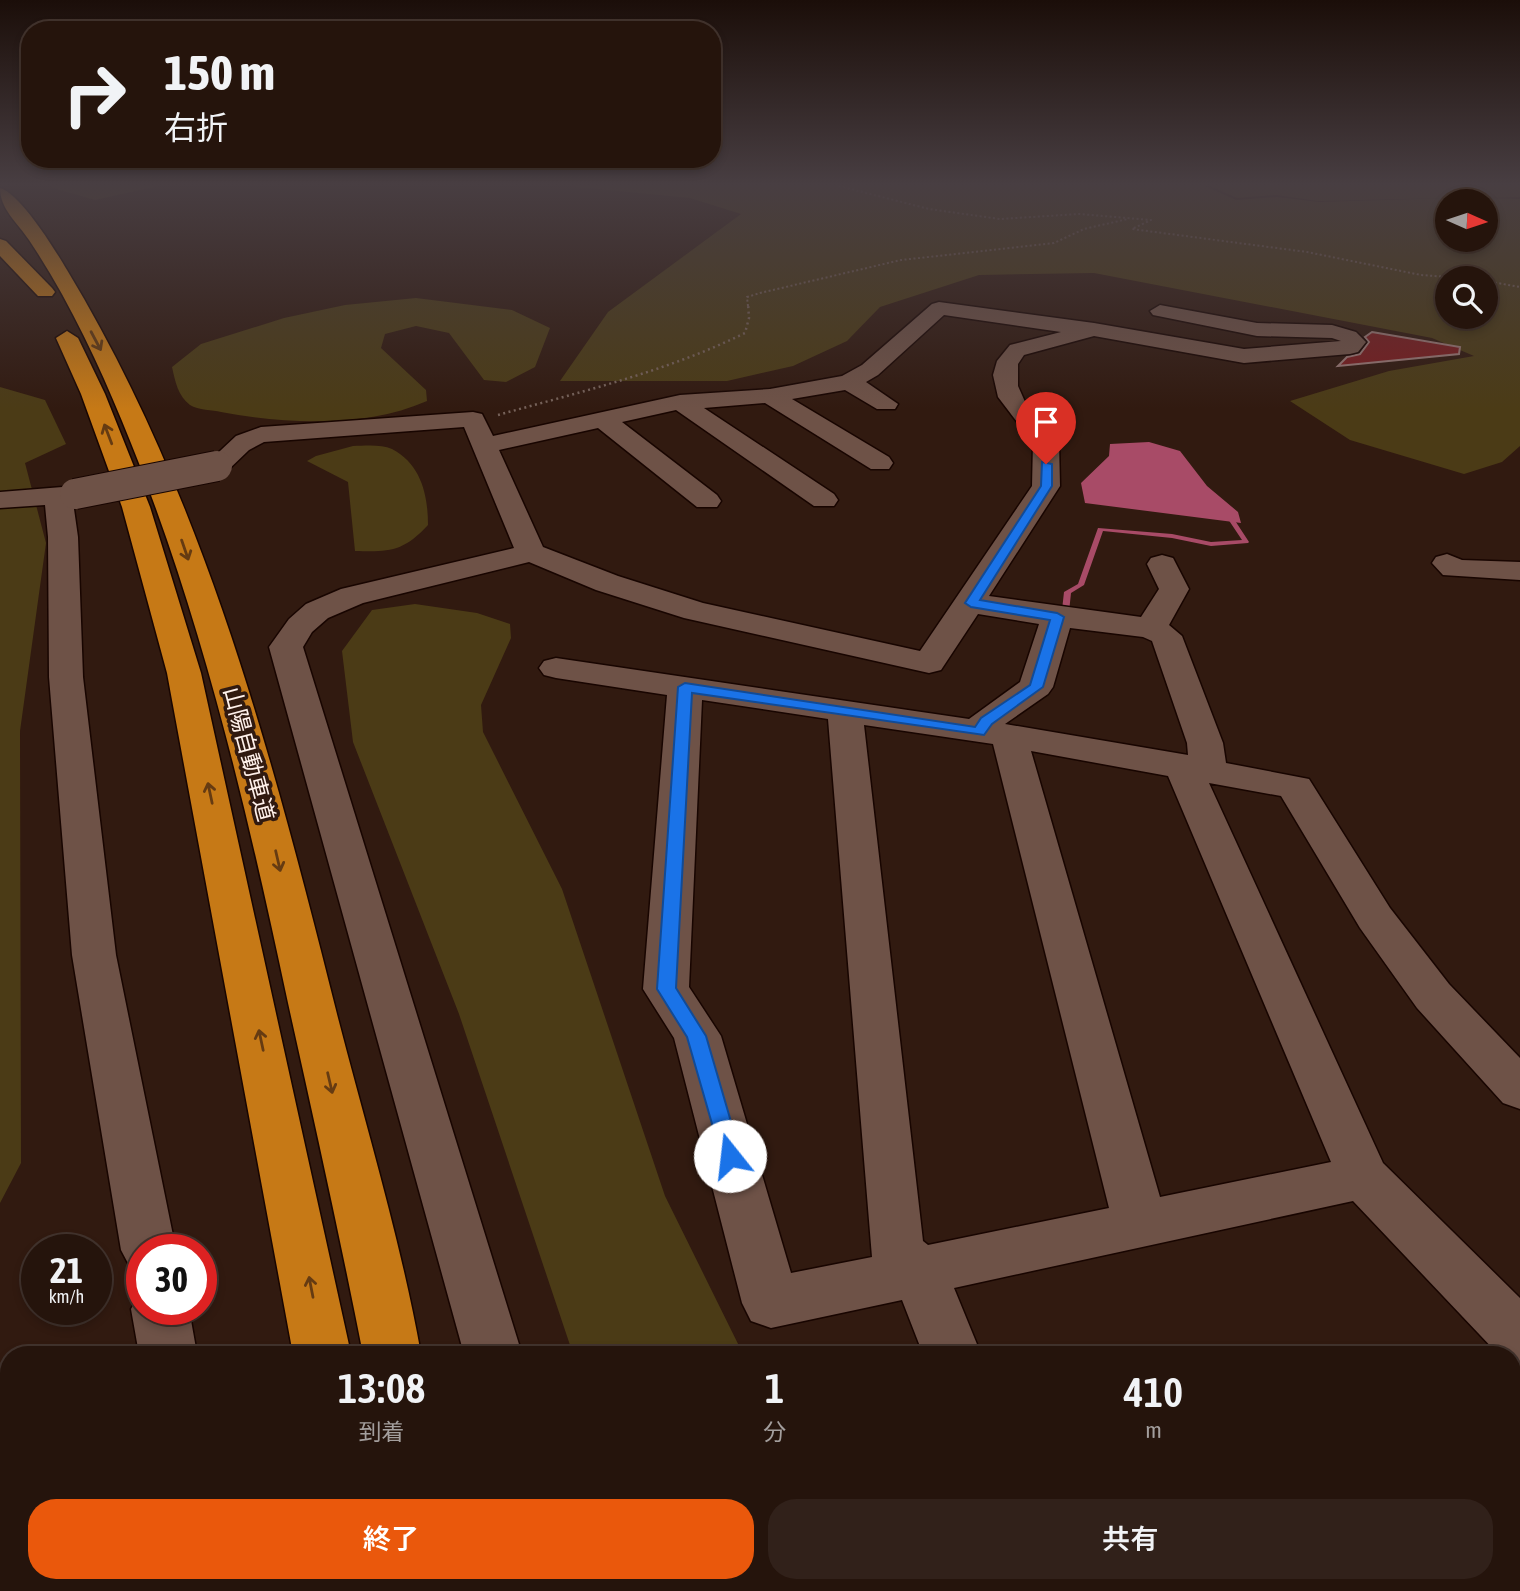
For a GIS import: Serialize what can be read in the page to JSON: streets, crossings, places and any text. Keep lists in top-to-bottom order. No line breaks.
{"streets":{"highway":["山陽自動車道"]},"north":"right","page":{"turn":["150 m","右折"],"speed":"21 km/h","limit":"30","eta":["13:08","到着","1","分","410","m"],"buttons":["終了","共有"]}}
